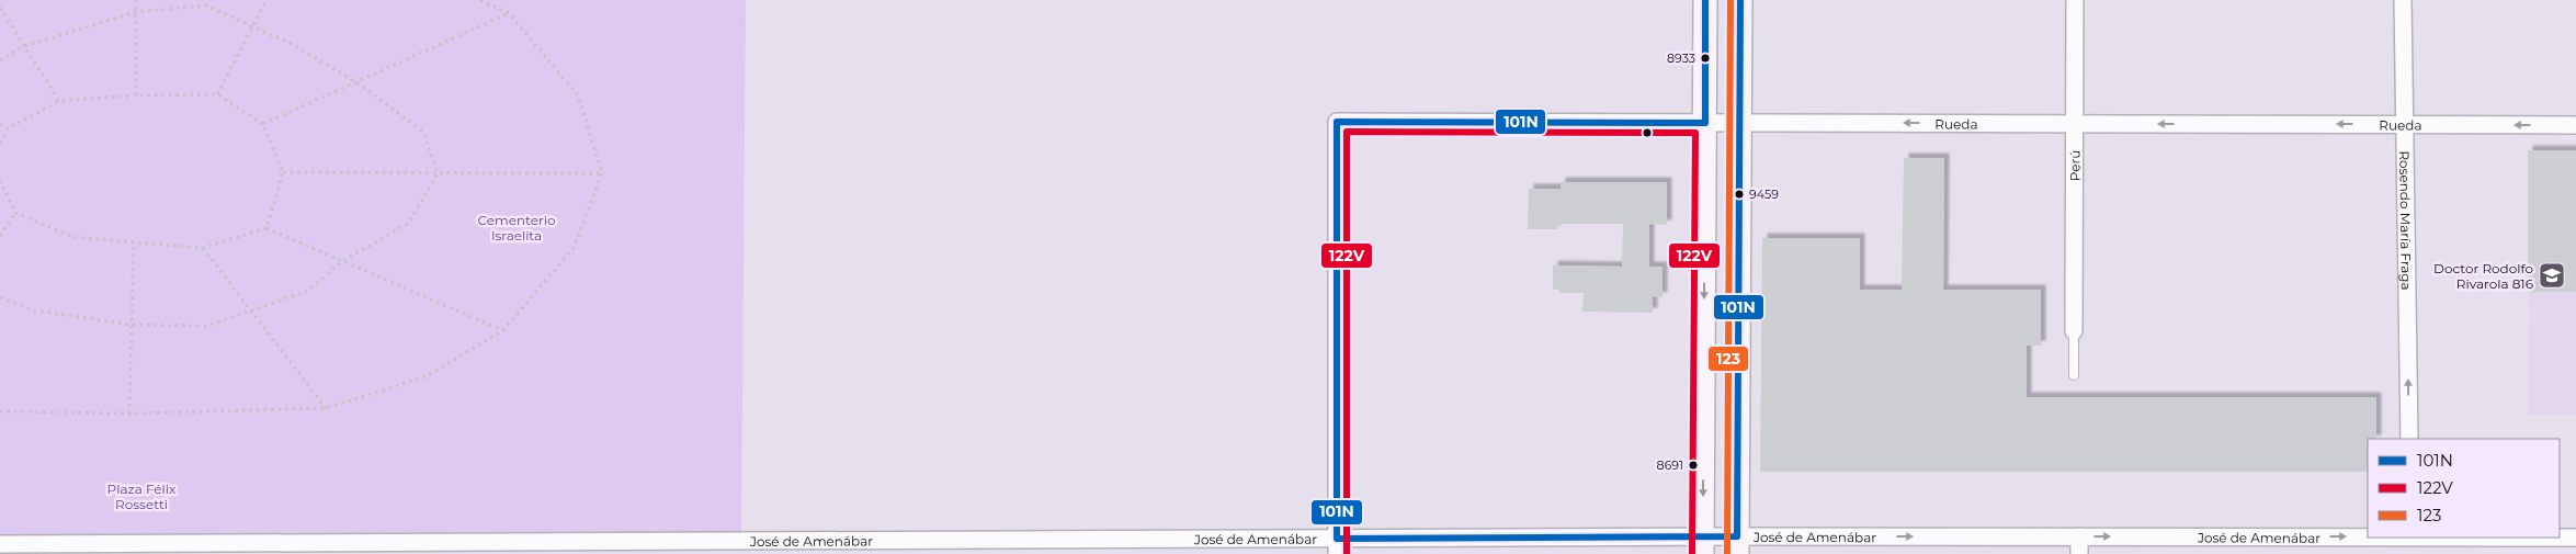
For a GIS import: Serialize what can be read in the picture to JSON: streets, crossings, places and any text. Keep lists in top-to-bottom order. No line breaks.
{"streets":{"street":["Rueda","Perú","Rosendo María Fraga","José de Amenábar"]},"crossings":[["Rueda","Perú"],["Rueda","Rosendo María Fraga"],["Rueda","José de Amenábar"]],"one_way":["Rueda","Rosendo María Fraga"],"parks":["Cementerio Israelita","Plaza Félix Rossetti"],"places":{"other":["8933","9459","8691"],"school or university":["Doctor Rodolfo Rivarola 816"]},"lines":["transit line 101N","transit line 123","transit line 122V"],"legend":["101N","122V","123"]}
